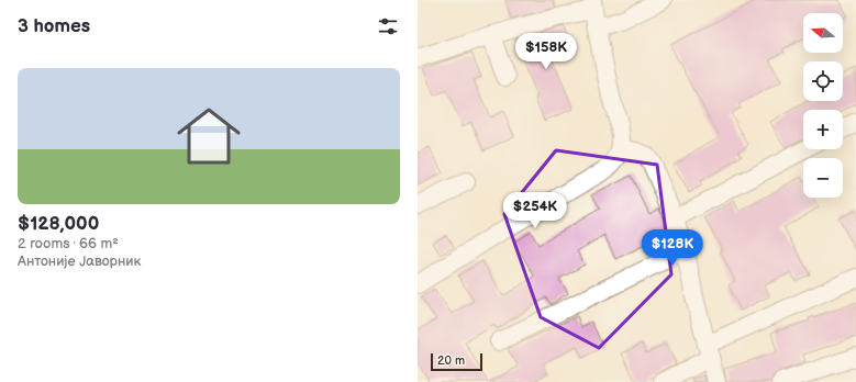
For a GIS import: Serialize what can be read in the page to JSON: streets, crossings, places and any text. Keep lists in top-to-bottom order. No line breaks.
{"scale_bar":"20 m","north":"left","page":{"heading":"3 homes","map_buttons":["+","−"],"price":["$158K","$254K","$128K"],"list":[{"name":"$128,000","note":"2 rooms · 66 m² · Антоније Јаворник"}],"scale":"20 m"}}
